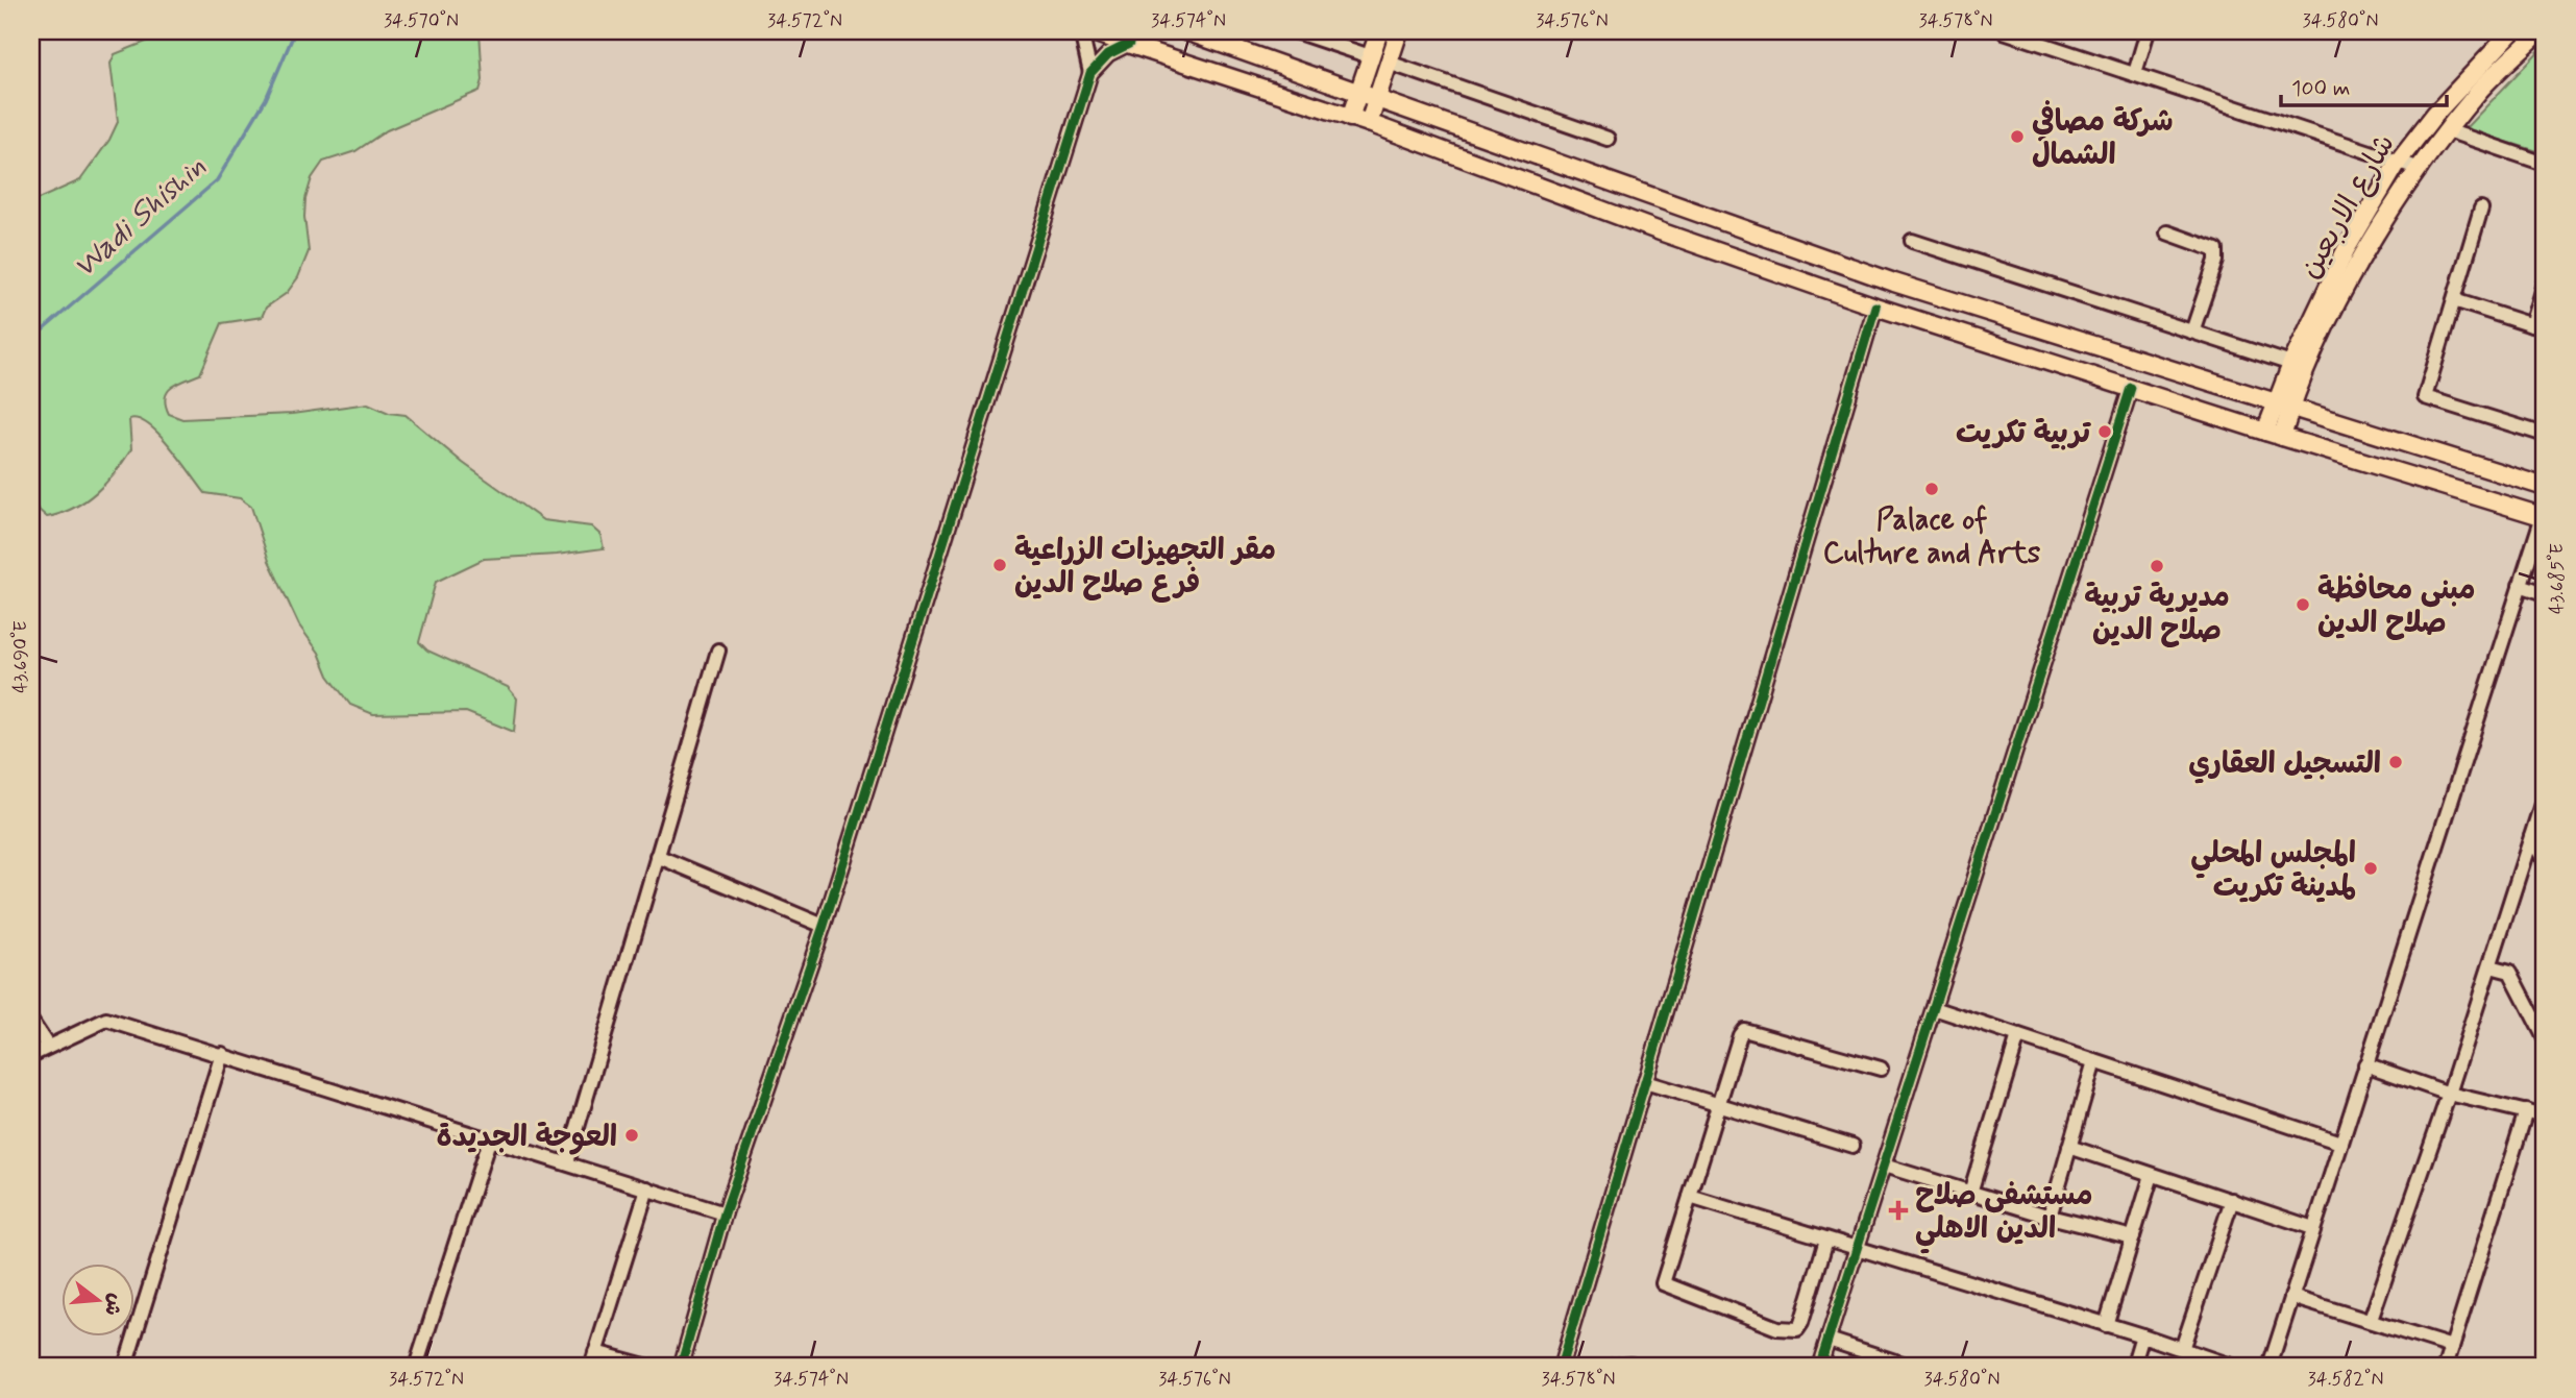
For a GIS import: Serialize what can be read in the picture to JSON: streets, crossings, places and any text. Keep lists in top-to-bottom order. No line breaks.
{"streets":{"main road":["شارع الاربعين"]},"water":["Wadi Shishin"],"places":{"other":["شركة مصافي الشمال","تربية تكريت","Palace of Culture and Arts","مقر التجهيزات الزراعية فرع صلاح الدين","مديرية تربية صلاح الدين","مبنى محافظة صلاح الدين","التسجيل العقاري","المجلس المحلي لمدينة تكريت","العوجة الجديدة"],"health":["مستشفى صلاح الدين الاهلي"]},"scale_bar":"100 m","north":"right","coordinates":["34.570°N","34.572°N","34.574°N","34.576°N","34.578°N","34.580°N","43.685°E","43.690°E","34.582°N"]}
